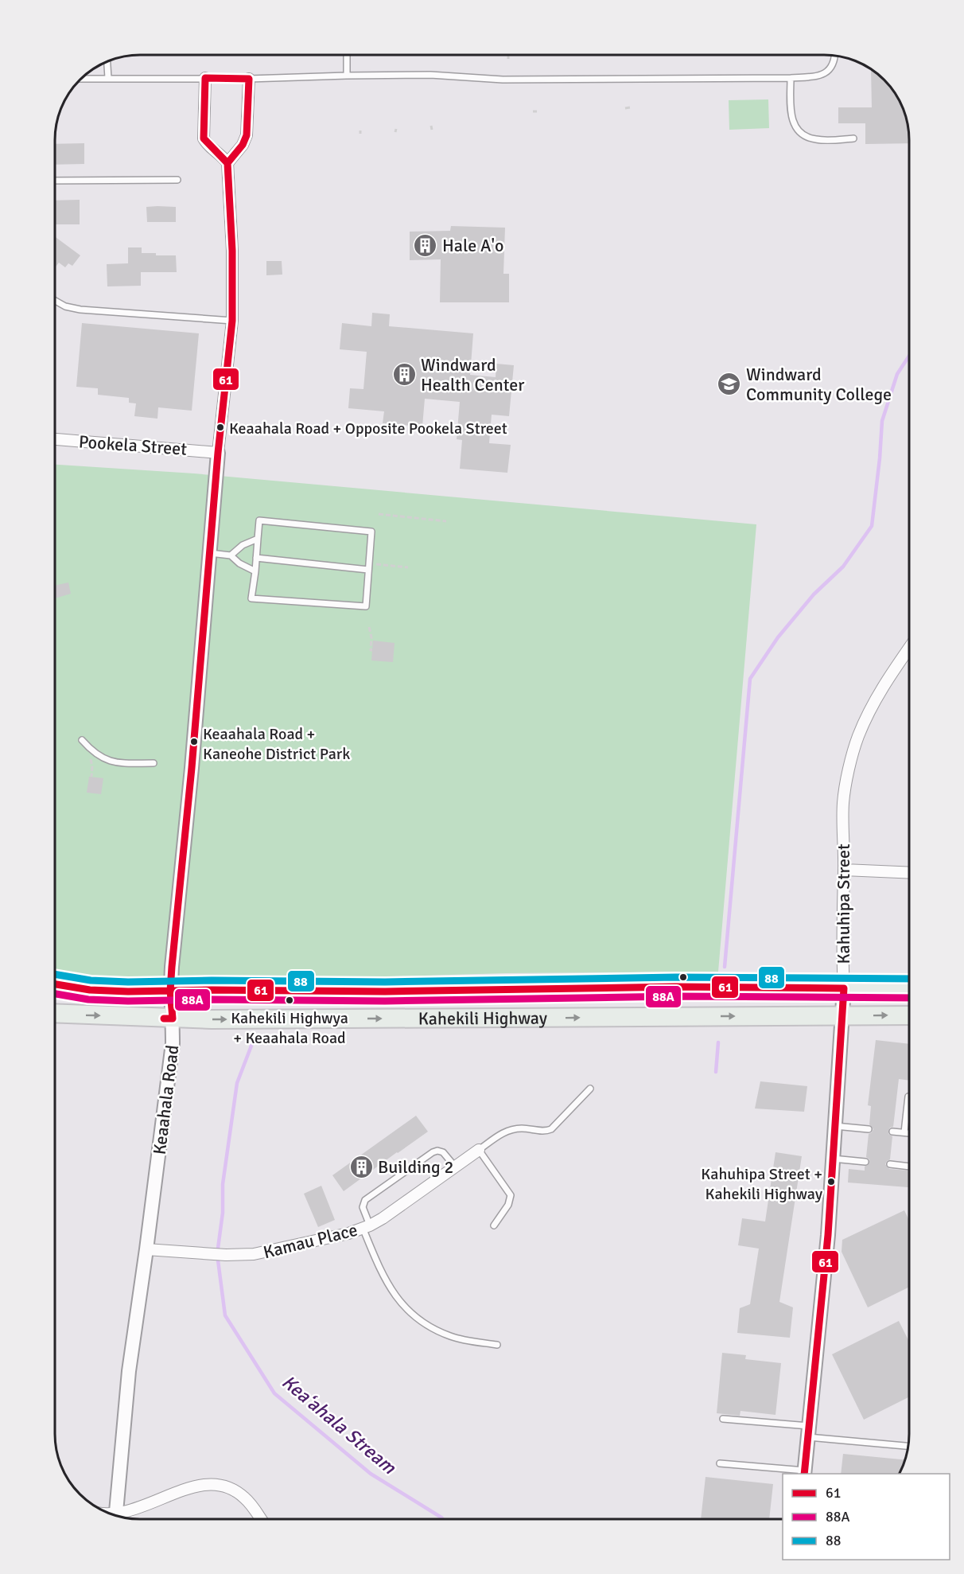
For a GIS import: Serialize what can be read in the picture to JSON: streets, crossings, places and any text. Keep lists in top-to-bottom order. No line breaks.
{"streets":{"main road":["Kahekili Highway"],"street":["Pookela Street","Kahuhipa Street","Keaahala Road","Kamau Place"]},"crossings":[["Pookela Street","Keaahala Road"],["Kahuhipa Street","Kahekili Highway"],["Kahekili Highway","Keaahala Road"],["Keaahala Road","Kamau Place"]],"water":["Keaʻahala Stream"],"places":{"building":["Hale A'o","Windward Health Center","Building 2"],"school or university":["Windward Community College"],"other":["Keaahala Road + Opposite Pookela Street","Keaahala Road + Kaneohe District Park","Kahekili Highwya + Keaahala Road","Kahuhipa Street + Kahekili Highway"]},"lines":["transit line 61","transit line 88","transit line 88A"],"legend":["61","88A","88"]}
